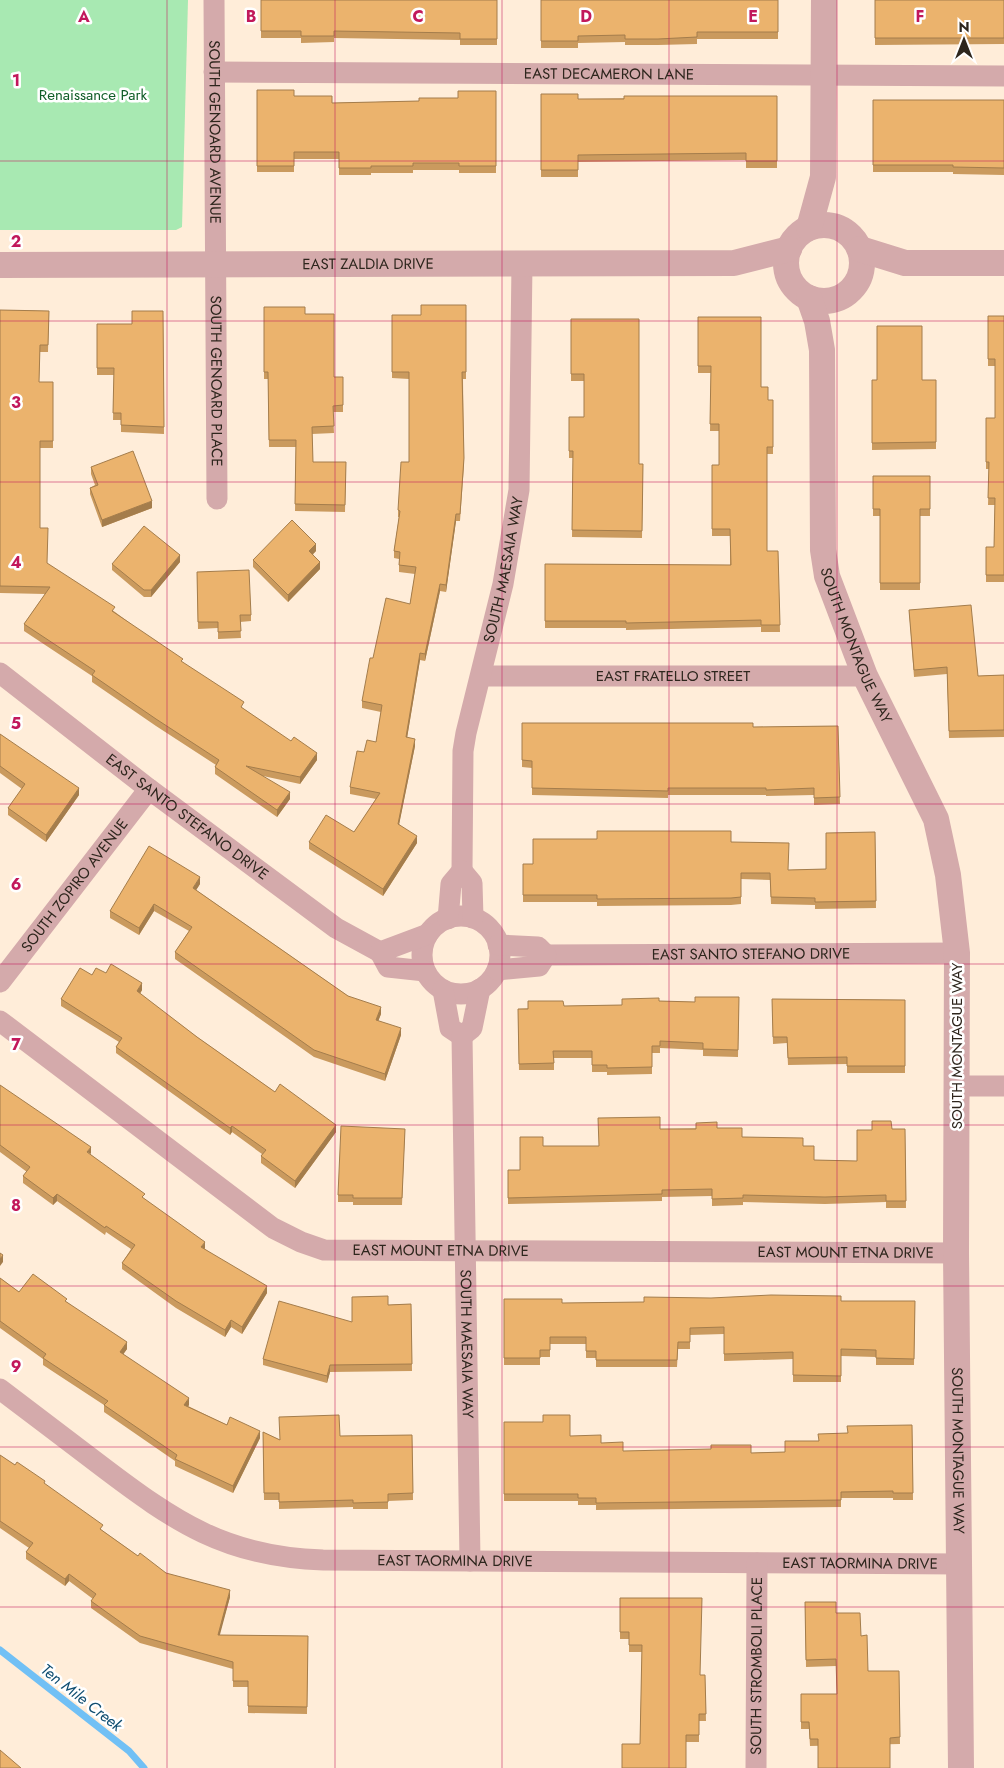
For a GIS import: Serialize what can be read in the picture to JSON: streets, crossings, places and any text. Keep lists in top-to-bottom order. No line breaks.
{"streets":{"street":["EAST DECAMERON LANE","SOUTH GENOARD AVENUE","EAST ZALDIA DRIVE","SOUTH GENOARD PLACE","SOUTH MAESAIA WAY","SOUTH MONTAGUE WAY","EAST FRATELLO STREET","EAST SANTO STEFANO DRIVE","SOUTH ZOPIRO AVENUE","EAST MOUNT ETNA DRIVE","EAST TAORMINA DRIVE","SOUTH STROMBOLI PLACE"]},"crossings":[["EAST DECAMERON LANE","SOUTH GENOARD AVENUE"],["SOUTH GENOARD AVENUE","EAST ZALDIA DRIVE"],["SOUTH GENOARD AVENUE","SOUTH GENOARD PLACE"],["EAST ZALDIA DRIVE","SOUTH GENOARD PLACE"],["EAST ZALDIA DRIVE","SOUTH MAESAIA WAY"],["EAST ZALDIA DRIVE","SOUTH MONTAGUE WAY"],["SOUTH MAESAIA WAY","EAST FRATELLO STREET"],["SOUTH MAESAIA WAY","EAST SANTO STEFANO DRIVE"],["SOUTH MAESAIA WAY","EAST MOUNT ETNA DRIVE"],["SOUTH MAESAIA WAY","EAST TAORMINA DRIVE"],["SOUTH MONTAGUE WAY","EAST FRATELLO STREET"],["SOUTH MONTAGUE WAY","EAST SANTO STEFANO DRIVE"],["SOUTH MONTAGUE WAY","EAST MOUNT ETNA DRIVE"],["SOUTH MONTAGUE WAY","EAST TAORMINA DRIVE"],["EAST SANTO STEFANO DRIVE","SOUTH ZOPIRO AVENUE"],["EAST TAORMINA DRIVE","SOUTH STROMBOLI PLACE"]],"water":["Ten Mile Creek"],"parks":["Renaissance Park"],"north":"top","grid":{"columns":["A","B","C","D","E","F"],"rows":["1","2","3","4","5","6","7","8","9"]}}
